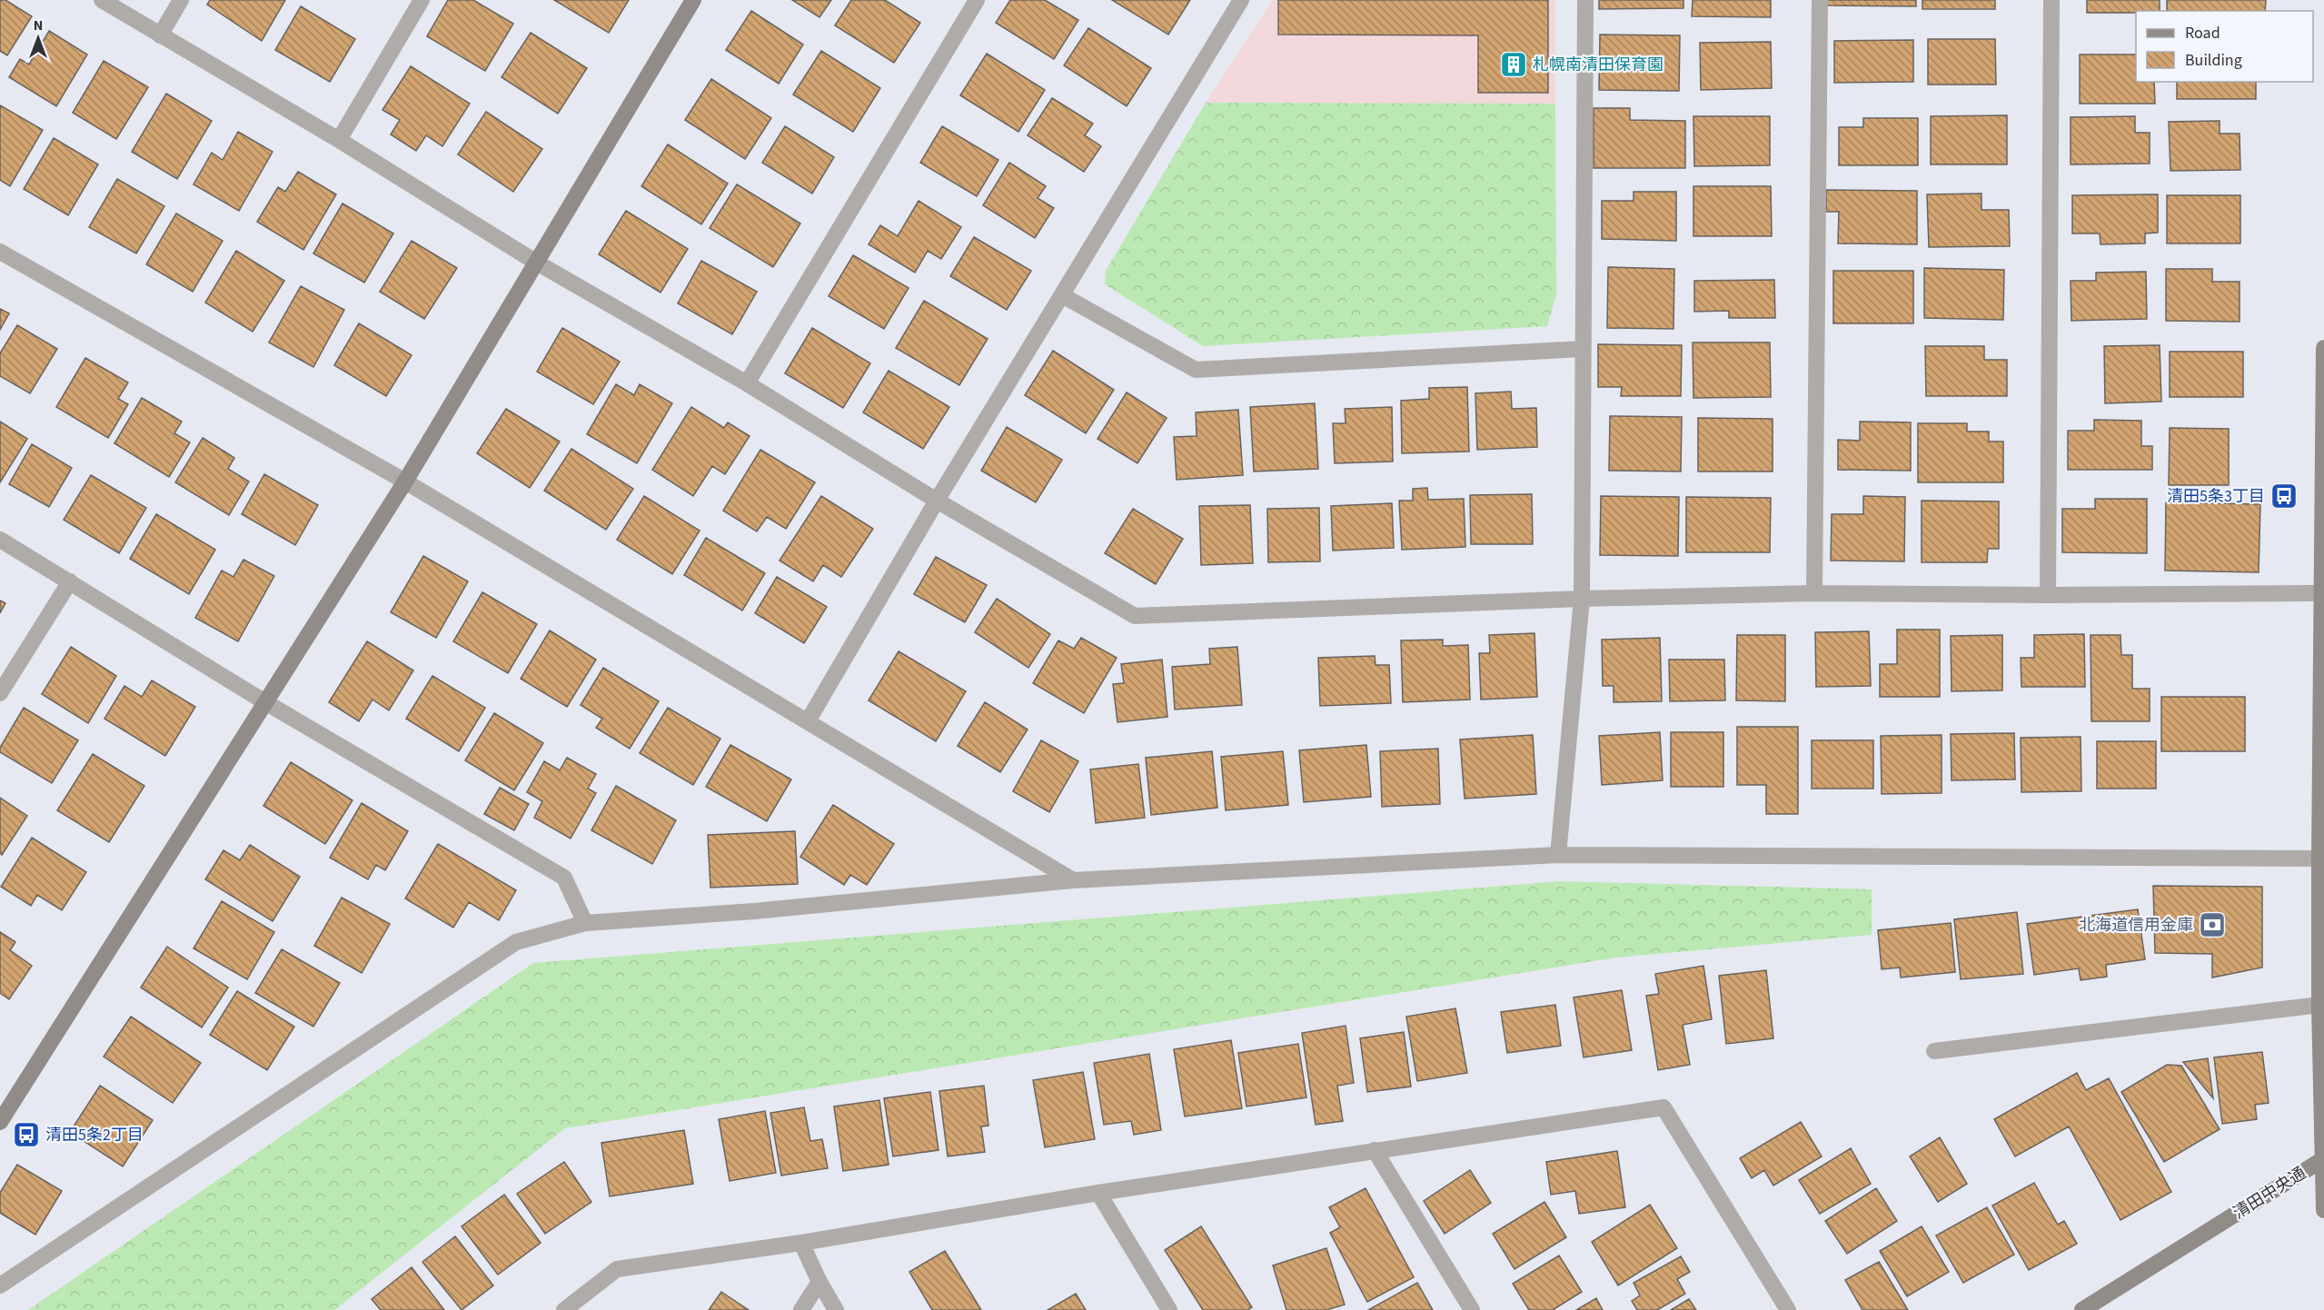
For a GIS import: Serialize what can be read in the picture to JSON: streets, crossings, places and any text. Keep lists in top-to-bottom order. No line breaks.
{"streets":{"street":["清田中央通"]},"places":{"building":["札幌南清田保育園"],"bus stop":["清田5条3丁目","清田5条2丁目"],"bank":["北海道信用金庫"]},"legend":["Road","Building"],"north":"top"}
